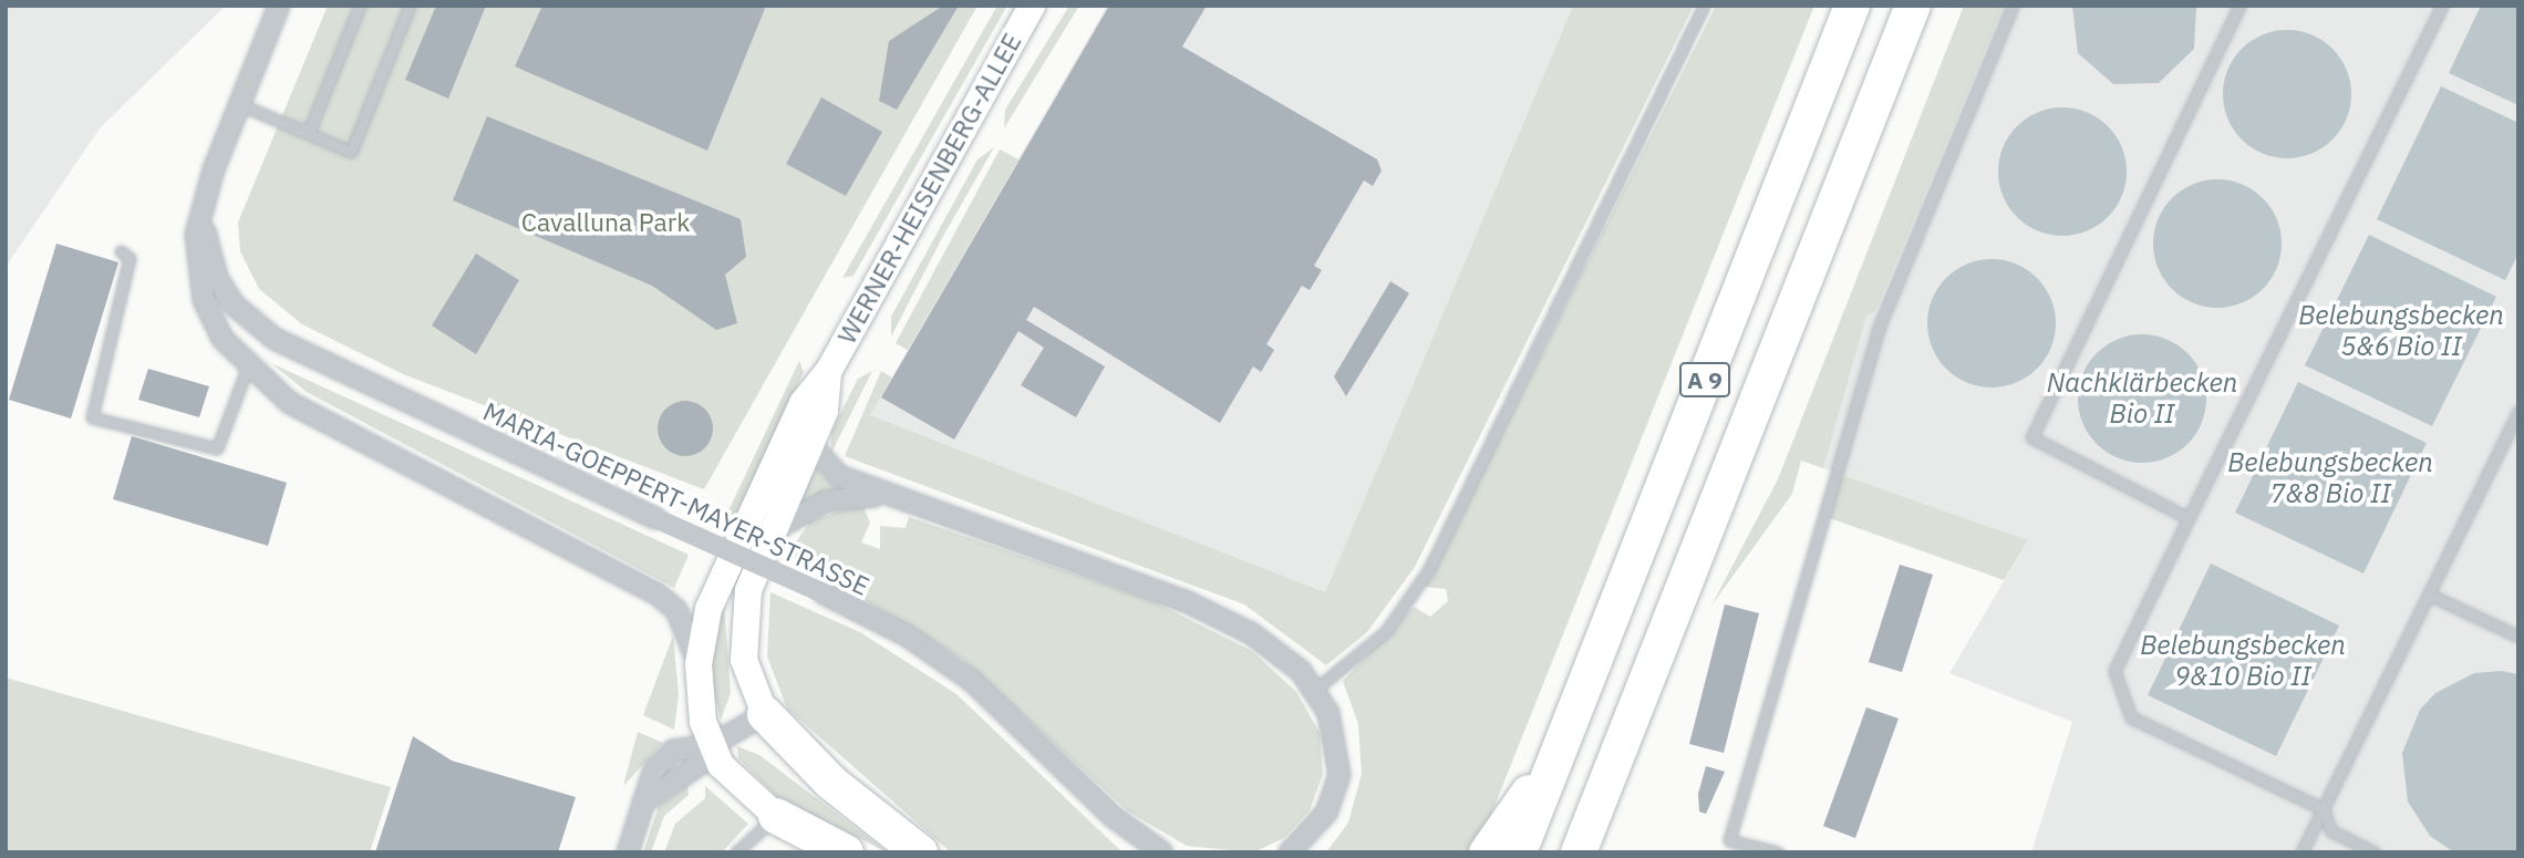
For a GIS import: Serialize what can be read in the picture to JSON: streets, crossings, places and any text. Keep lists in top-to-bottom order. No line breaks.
{"streets":{"highway":["A 9"],"street":["WERNER-HEISENBERG-ALLEE","MARIA-GOEPPERT-MAYER-STRASSE"]},"crossings":[["WERNER-HEISENBERG-ALLEE","MARIA-GOEPPERT-MAYER-STRASSE"]],"water":["Belebungsbecken 5&6 Bio II","Nachklärbecken Bio II","Belebungsbecken 7&8 Bio II","Belebungsbecken 9&10 Bio II"],"parks":["Cavalluna Park"]}
